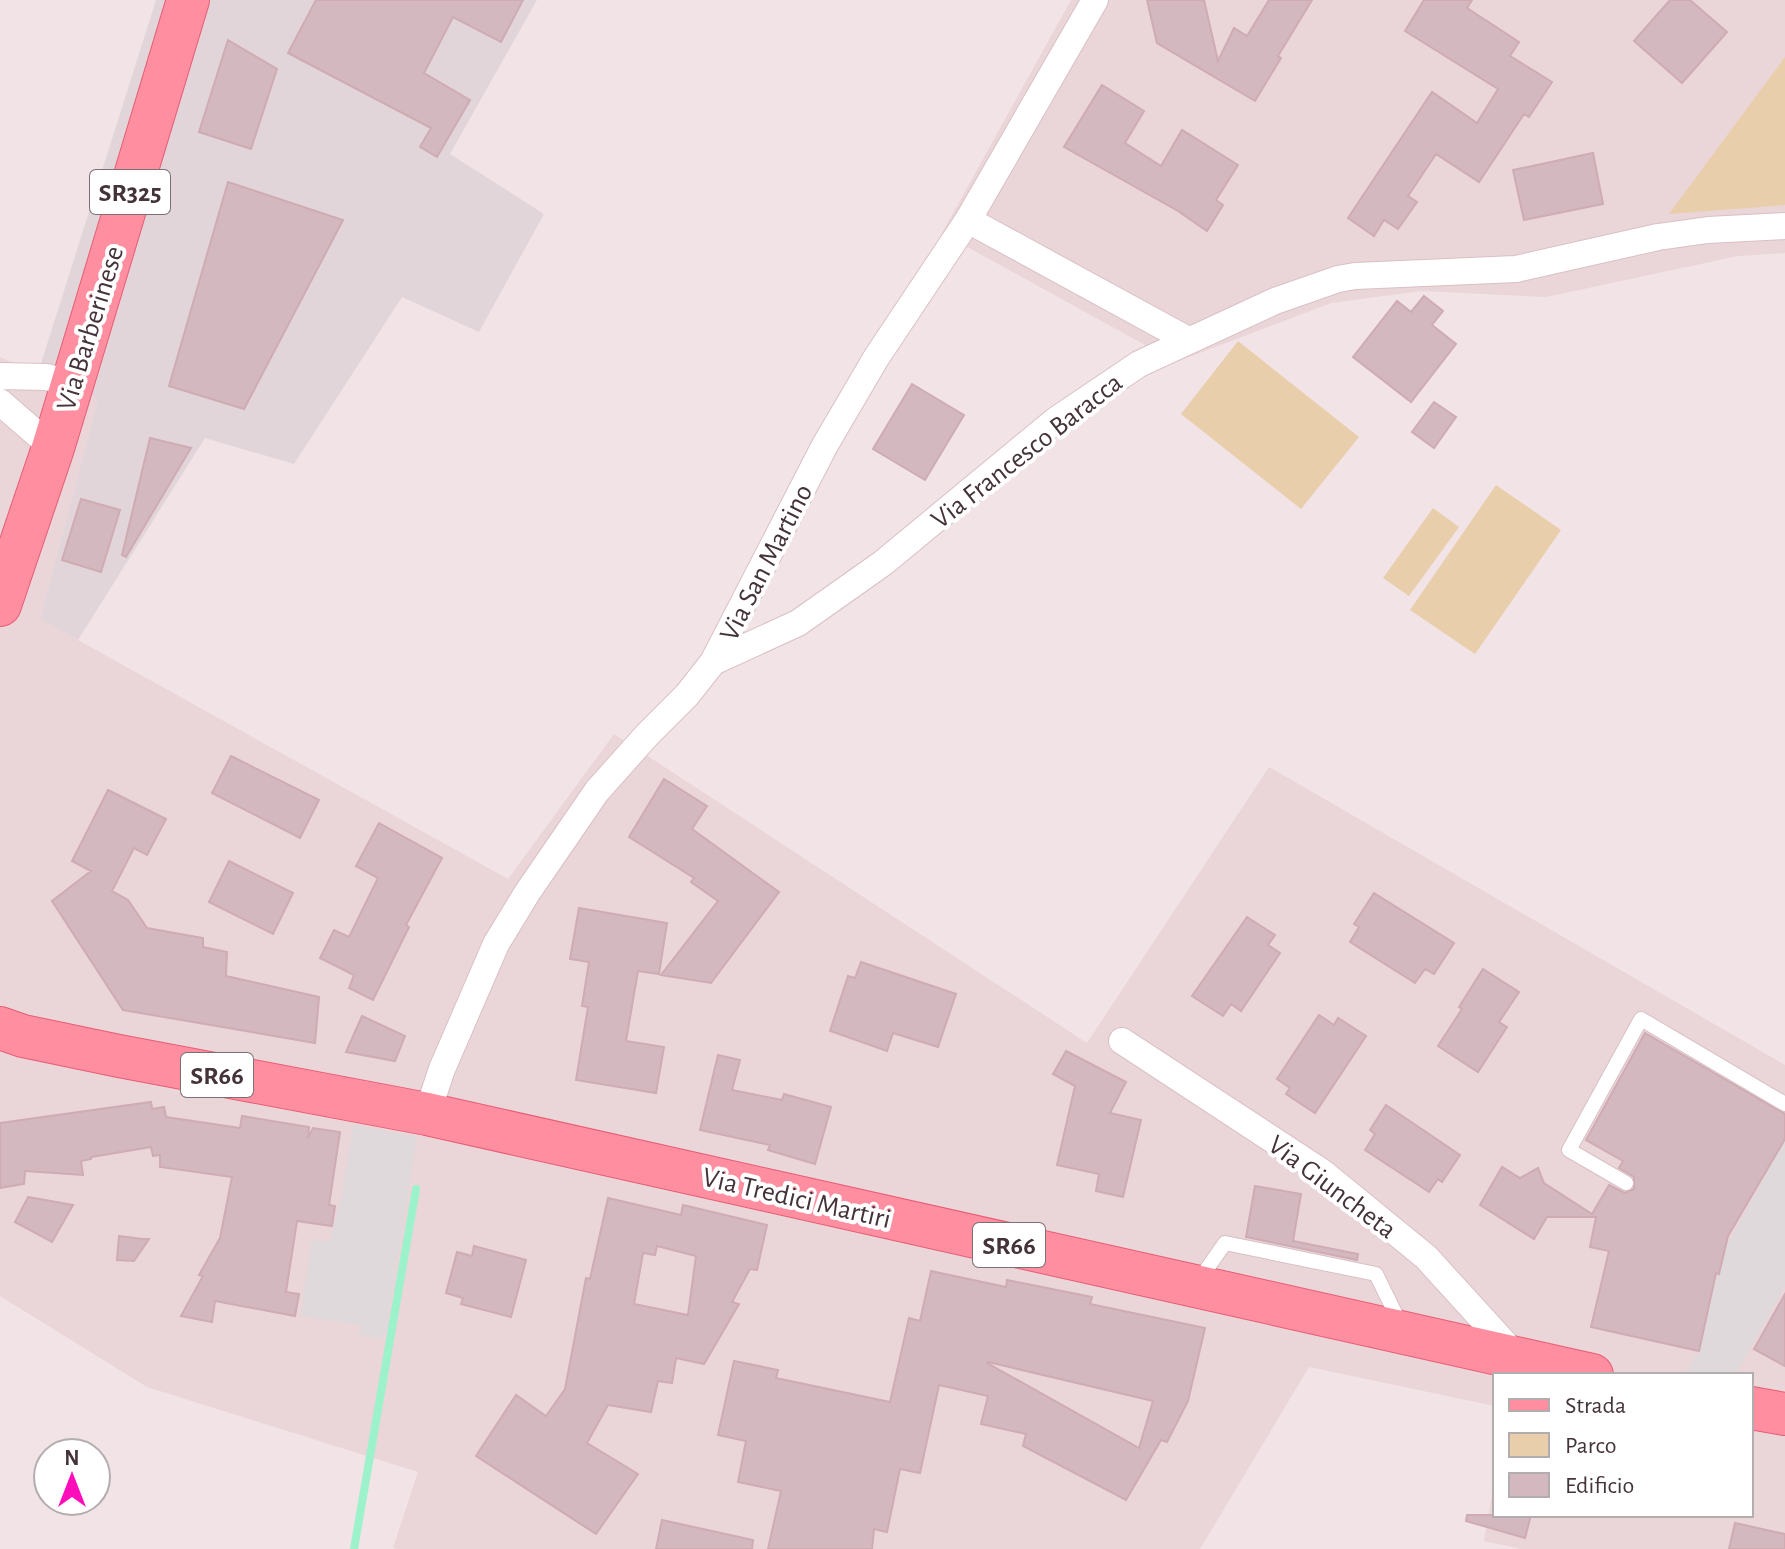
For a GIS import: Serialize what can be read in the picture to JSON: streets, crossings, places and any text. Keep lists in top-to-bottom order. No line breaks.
{"streets":{"main road":["SR325","Via Barberinese","SR66","Via Tredici Martiri"],"street":["Via Francesco Baracca","Via San Martino","Via Giuncheta"]},"crossings":[["Via Francesco Baracca","Via San Martino"],["Via San Martino","Via Tredici Martiri"],["Via Giuncheta","Via Tredici Martiri"]],"legend":["Strada","Parco","Edificio"],"north":"top"}
